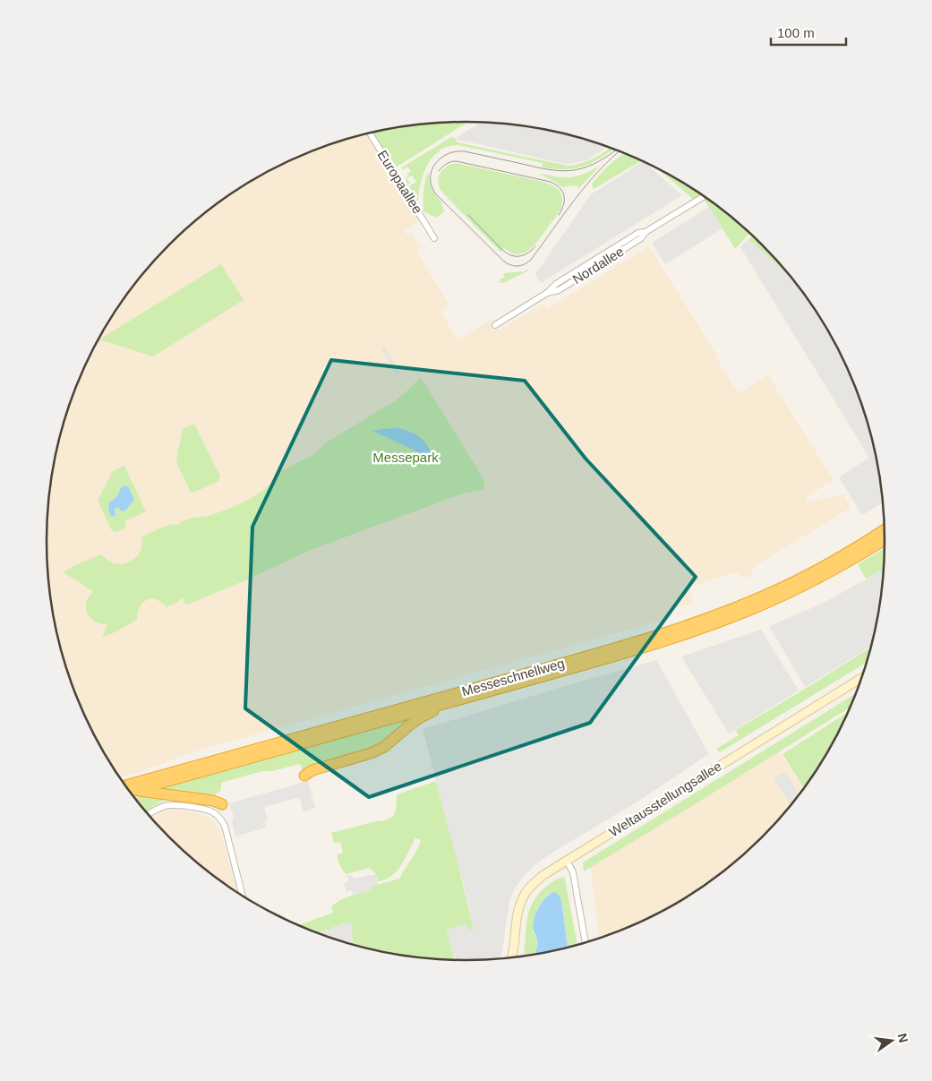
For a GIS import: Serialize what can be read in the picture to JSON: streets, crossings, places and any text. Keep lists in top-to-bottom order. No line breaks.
{"streets":{"highway":["Messeschnellweg"],"main road":["Weltausstellungsallee"],"street":["Europaallee","Nordallee"]},"parks":["Messepark"],"scale_bar":"100 m","north":"right"}
